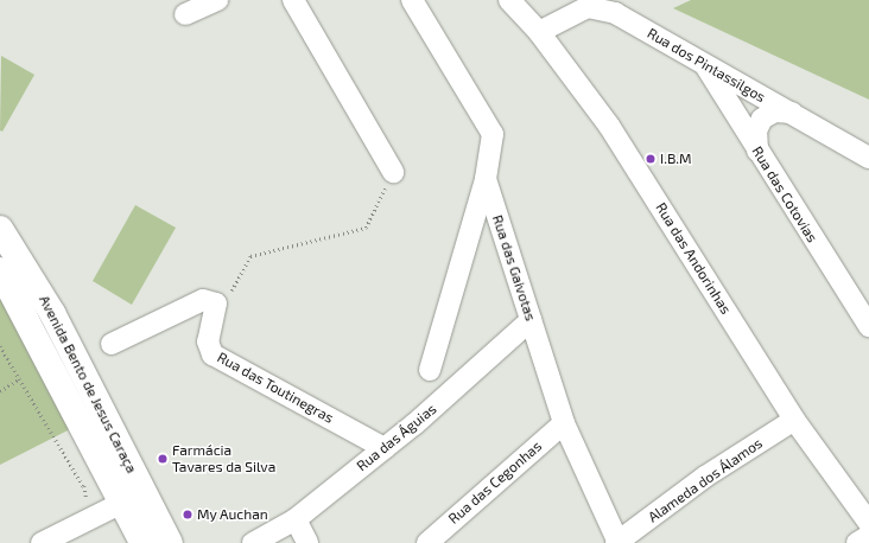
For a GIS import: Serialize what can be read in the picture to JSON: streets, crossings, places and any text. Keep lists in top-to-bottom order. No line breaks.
{"streets":{"main road":["Avenida Bento de Jesus Caraça"],"street":["Rua dos Pintassilgos","Rua das Cotovias","Rua das Andorinhas","Rua das Gaivotas","Rua das Toutinegras","Rua das Águias","Alameda dos Álamos","Rua das Cegonhas"]},"crossings":[["Rua dos Pintassilgos","Rua das Cotovias"],["Rua dos Pintassilgos","Rua das Andorinhas"],["Rua das Andorinhas","Alameda dos Álamos"],["Rua das Gaivotas","Rua das Águias"],["Rua das Gaivotas","Alameda dos Álamos"],["Rua das Gaivotas","Rua das Cegonhas"],["Rua das Toutinegras","Rua das Águias"]],"places":["I.B.M","Farmácia Tavares da Silva","My Auchan"]}
